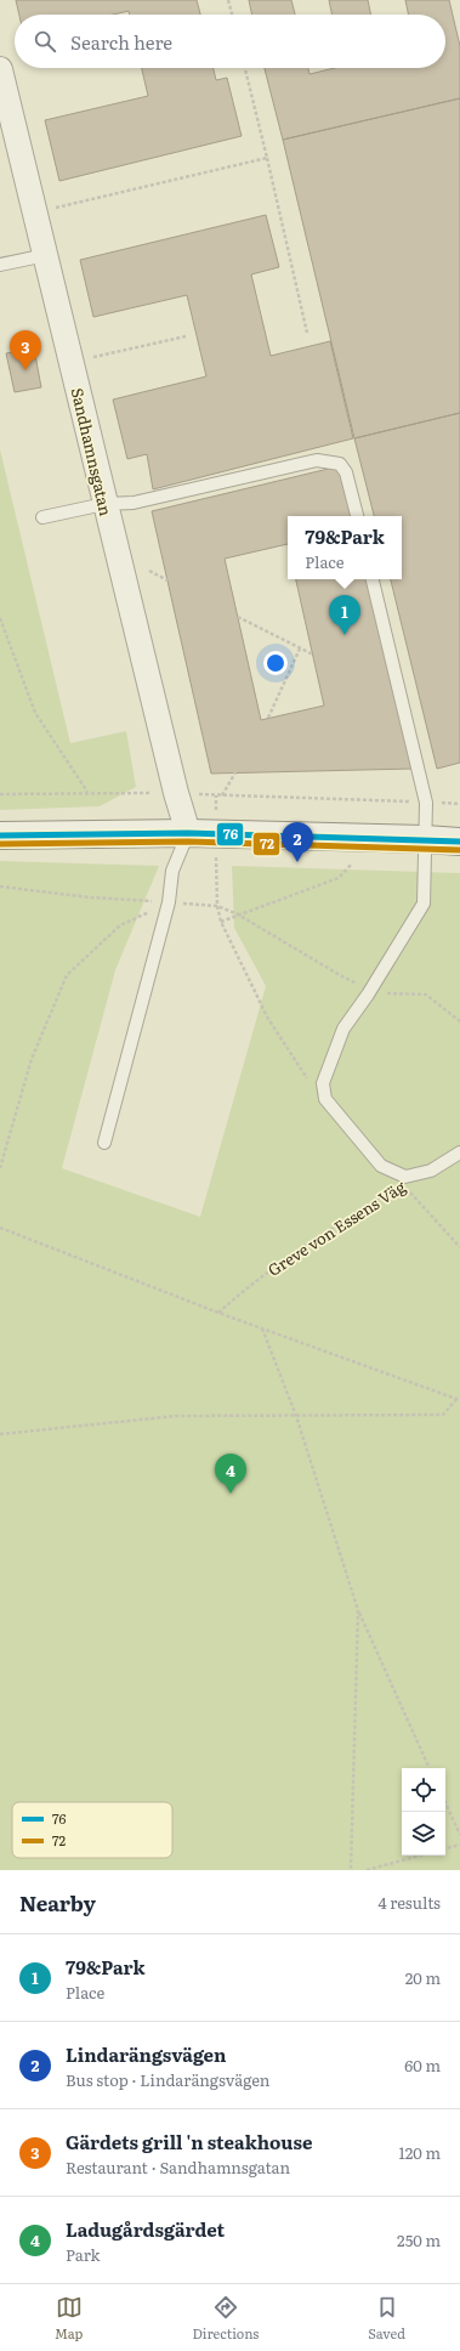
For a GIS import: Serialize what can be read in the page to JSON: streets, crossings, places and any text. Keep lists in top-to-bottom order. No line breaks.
{"streets":{"street":["Sandhamnsgatan"],"path":["Greve von Essens Väg"]},"lines":["transit line 76","transit line 72"],"legend":["76","72"],"page":{"search":"Search here","pins":["3","1","2","4"],"popup":["79&Park","Place"],"heading":["Nearby","4 results"],"list":[{"mark":"1","name":"79&Park","note":"Place","value":"20 m"},{"mark":"2","name":"Lindarängsvägen","note":"Bus stop · Lindarängsvägen","value":"60 m"},{"mark":"3","name":"Gärdets grill 'n steakhouse","note":"Restaurant · Sandhamnsgatan","value":"120 m"},{"mark":"4","name":"Ladugårdsgärdet","note":"Park","value":"250 m"}],"nav":["Map","Directions","Saved"]}}
